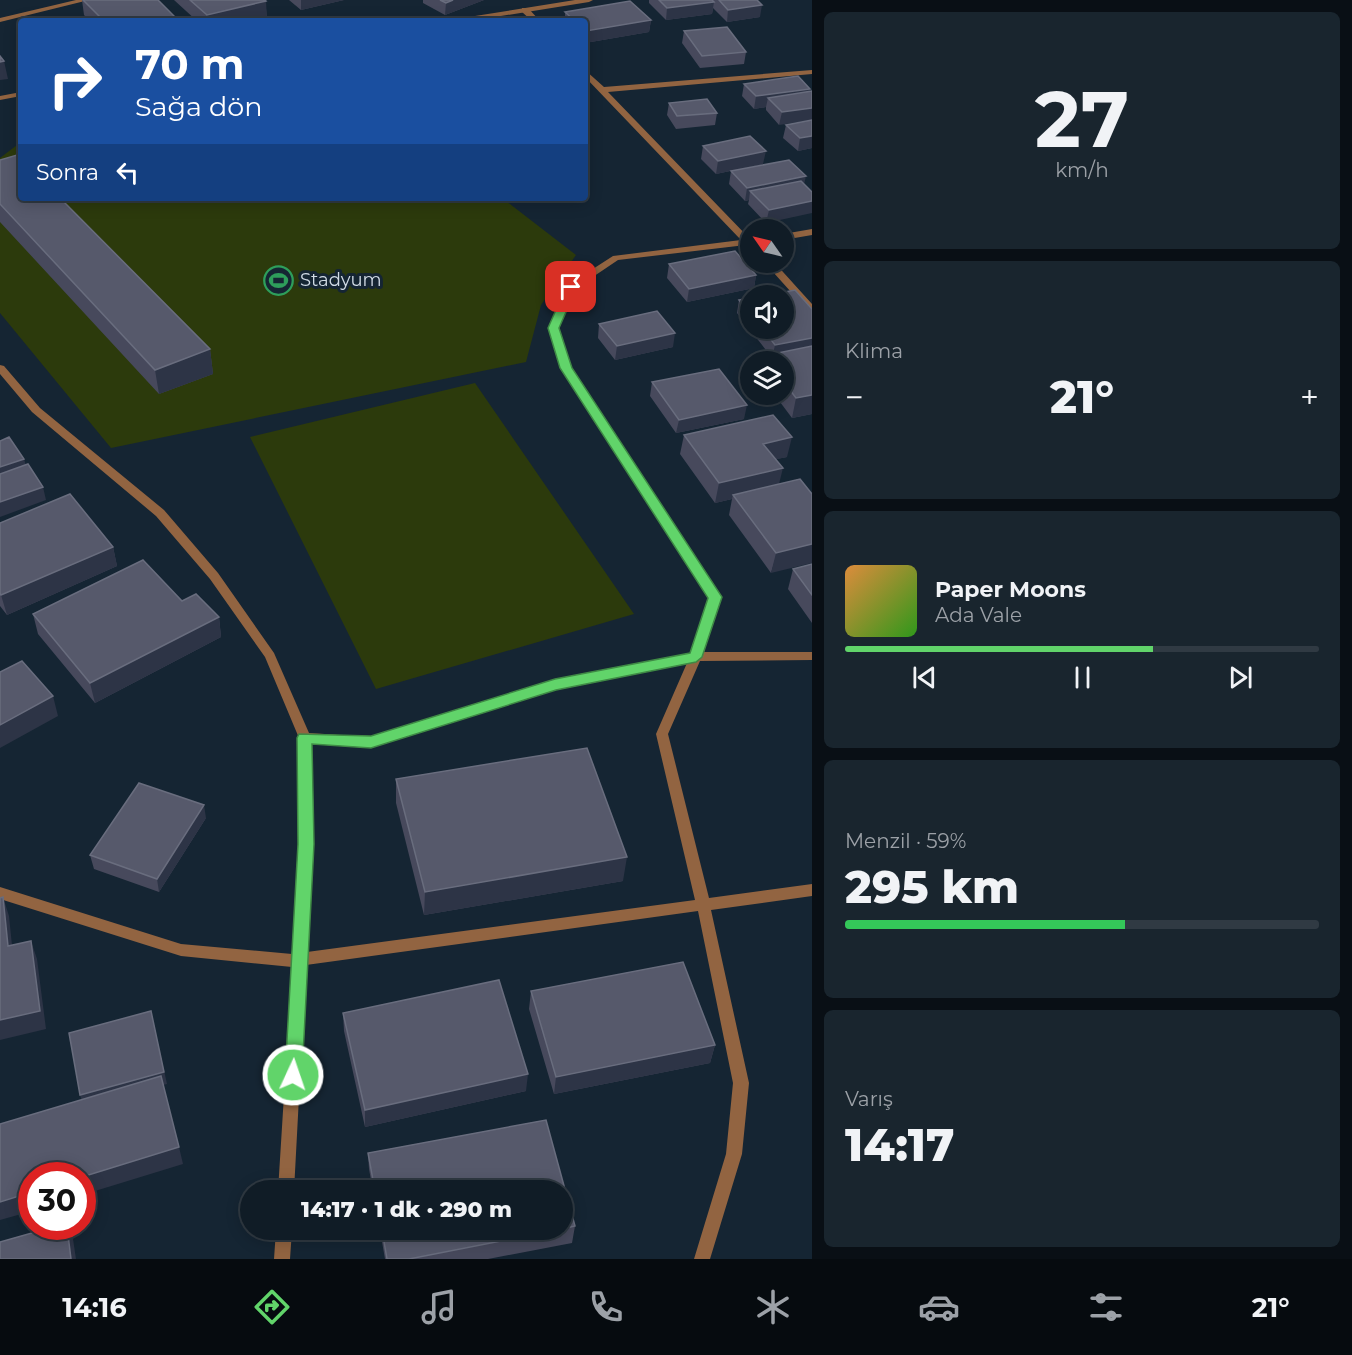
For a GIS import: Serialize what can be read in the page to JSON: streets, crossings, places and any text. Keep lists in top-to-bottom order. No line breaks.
{"places":{"sports":["Stadyum"]},"north":"top left","page":{"tile":[["27","km/h"],"Klima",["Menzil · 59%","295 km"],["Varış","14:17"]],"turn":["70 m","Sağa dön"],"then":"Sonra","heat":["−","21°","+"],"song":["Paper Moons","Ada Vale"],"limit":"30","trip":"14:17 · 1 dk · 290 m","tabs":["14:16","21°"]}}
